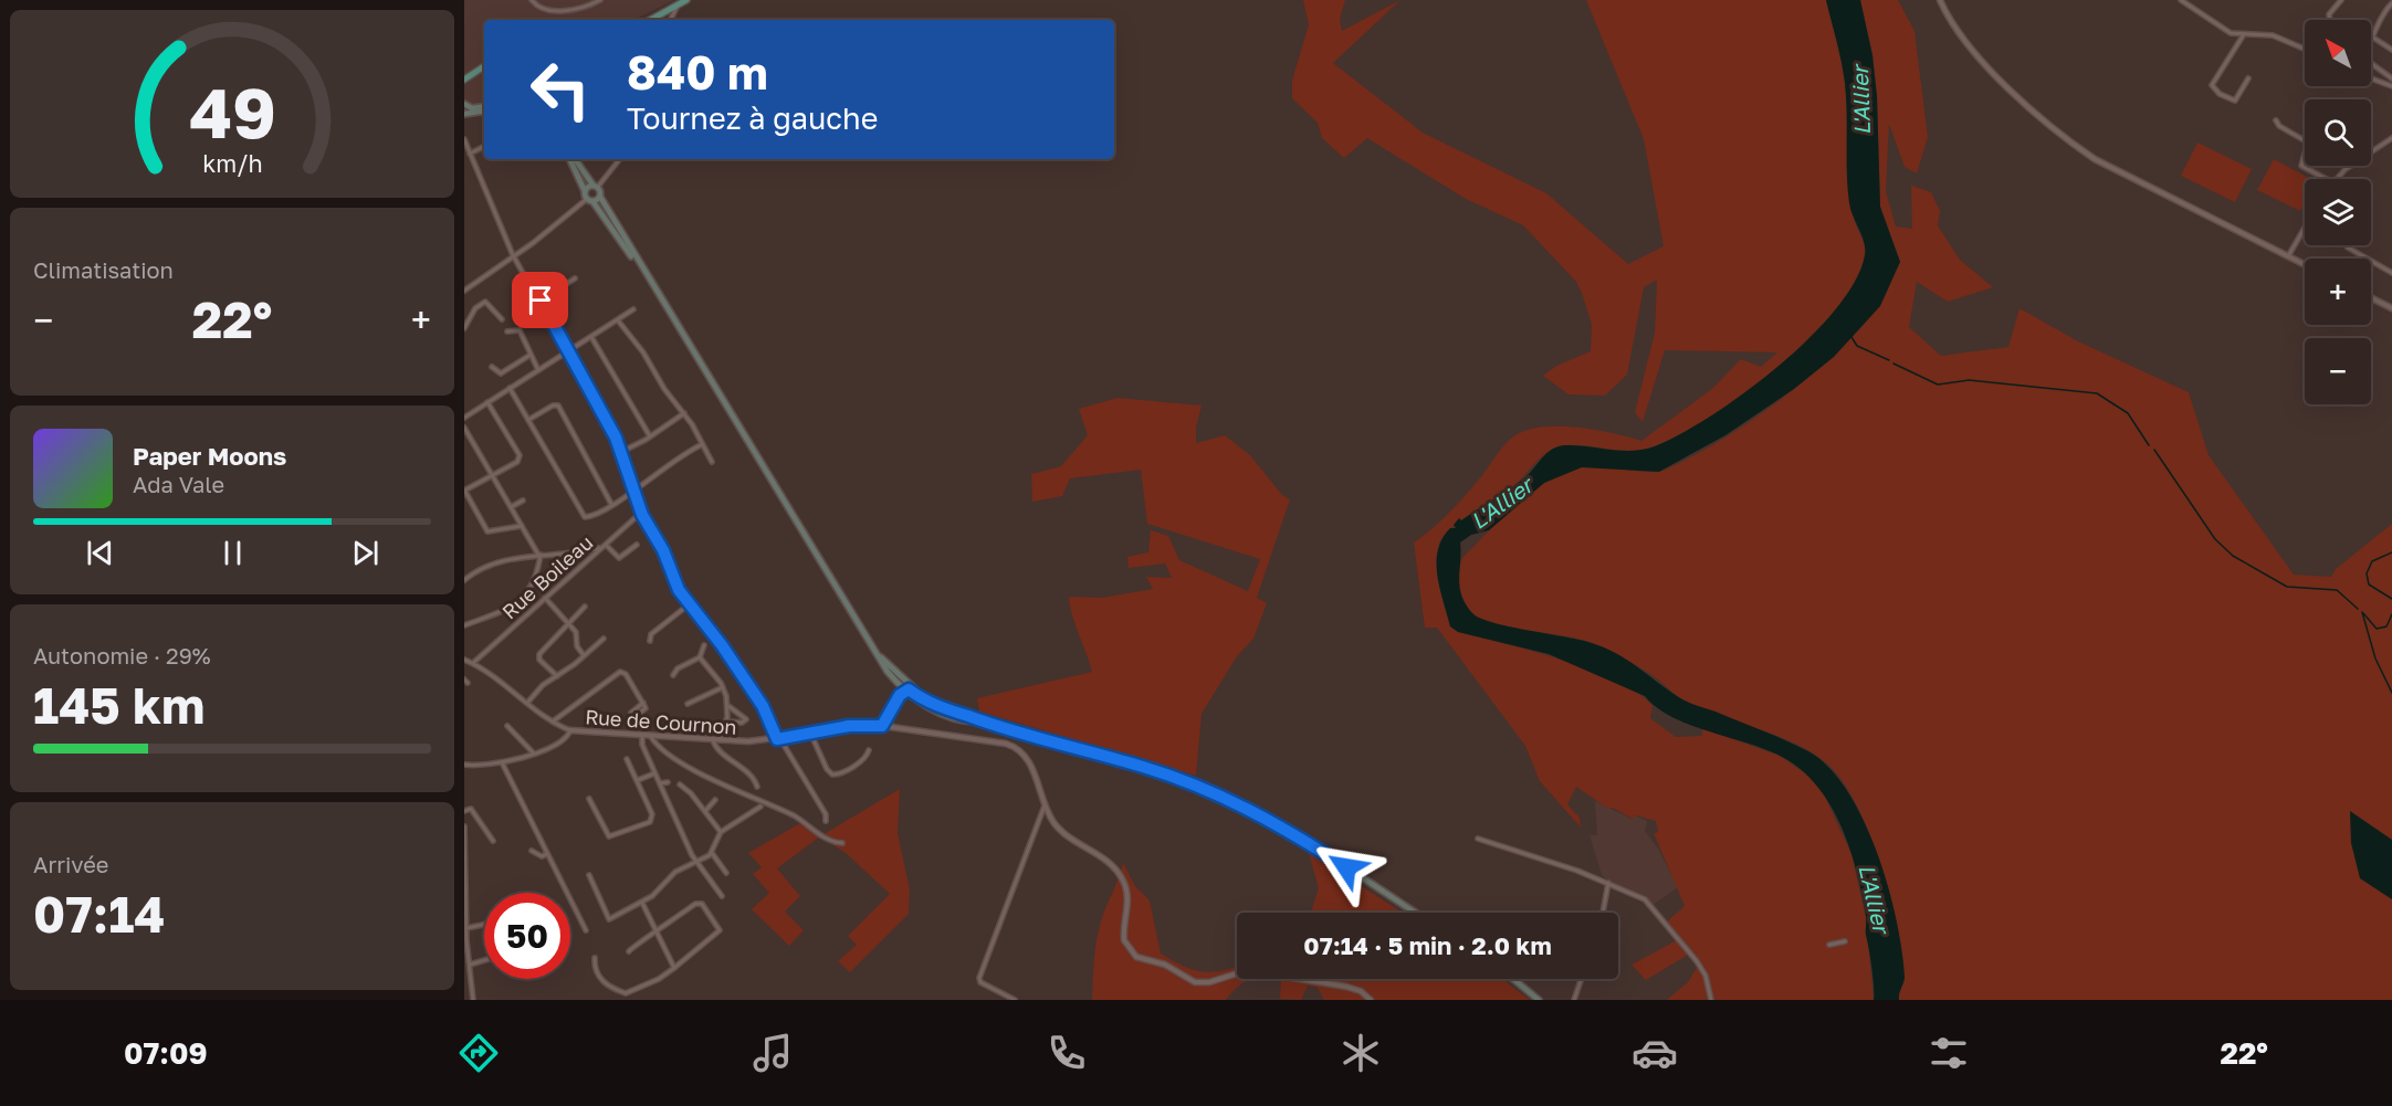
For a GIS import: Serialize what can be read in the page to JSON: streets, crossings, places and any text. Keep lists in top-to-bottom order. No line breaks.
{"streets":{"street":["Rue Boileau","Rue de Cournon"]},"crossings":[["Rue Boileau","Rue de Cournon"]],"water":["L'Allier"],"north":"top left","page":{"map_buttons":["+","−"],"turn":["840 m","Tournez à gauche"],"tile":["Climatisation",["Autonomie · 29%","145 km"],["Arrivée","07:14"]],"heat":["−","22°","+"],"song":["Paper Moons","Ada Vale"],"limit":"50","trip":"07:14 · 5 min · 2.0 km","tabs":["07:09","22°"],"gauge":["49","km/h"]}}
